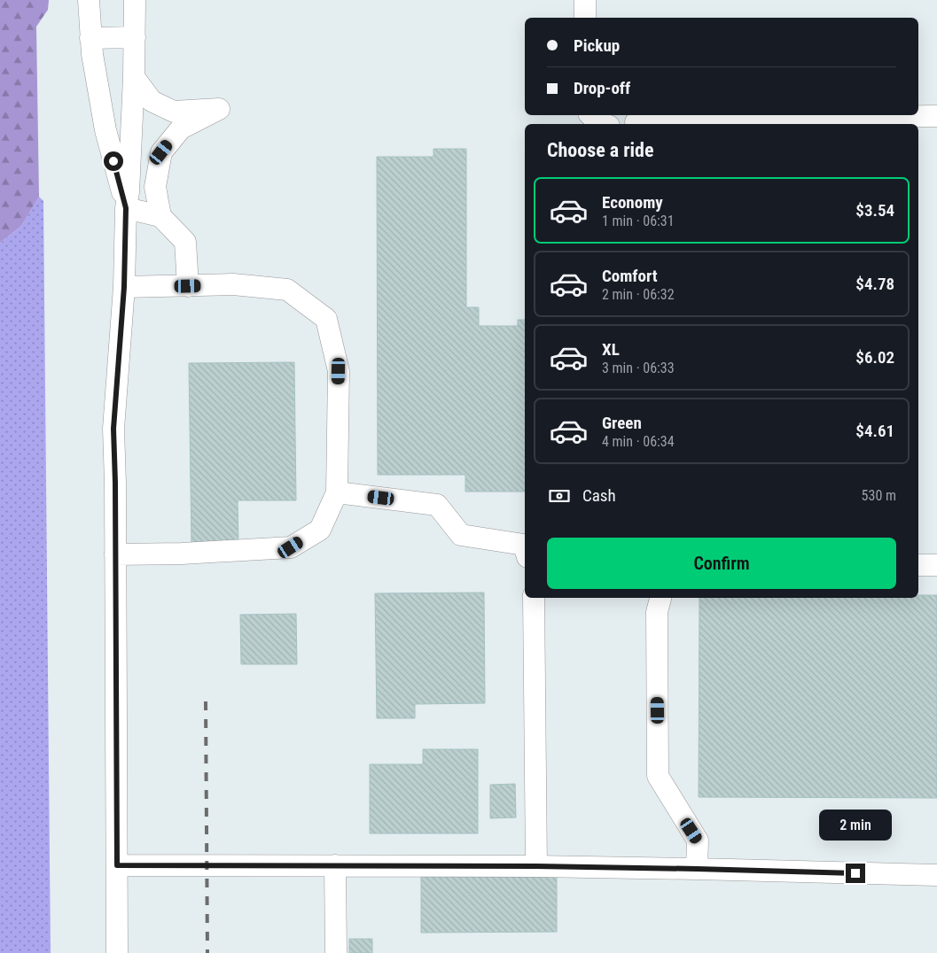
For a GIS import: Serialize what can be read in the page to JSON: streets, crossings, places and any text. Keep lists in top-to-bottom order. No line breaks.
{"page":{"banner":["Pickup","Drop-off"],"heading":"Choose a ride","list":[{"name":"Economy","note":"1 min · 06:31","value":"$3.54"},{"name":"Comfort","note":"2 min · 06:32","value":"$4.78"},{"name":"XL","note":"3 min · 06:33","value":"$6.02"},{"name":"Green","note":"4 min · 06:34","value":"$4.61"}],"pay":["Cash","530 m"],"buttons":"Confirm","bubble":"2 min"}}
